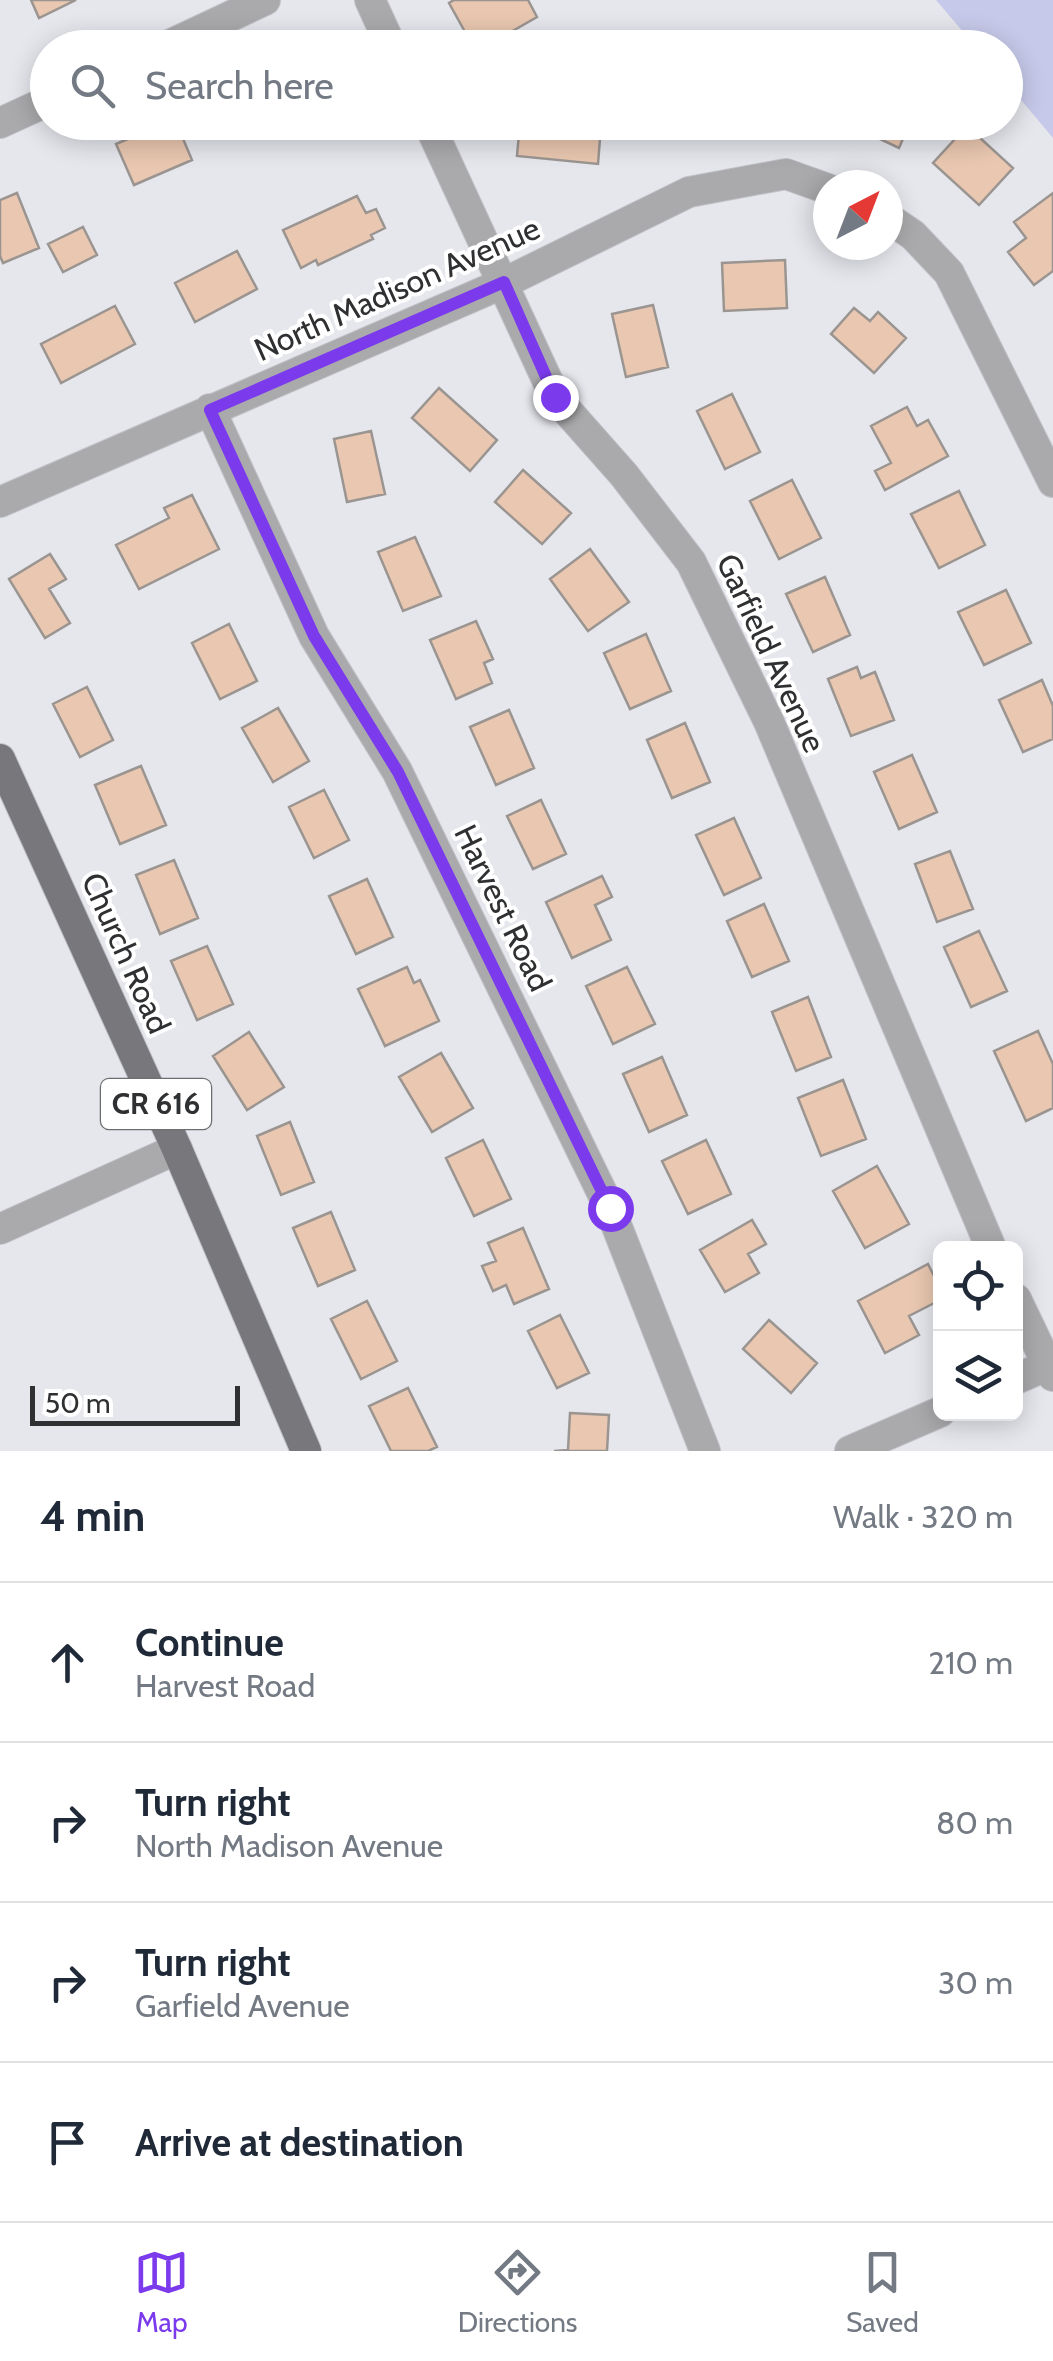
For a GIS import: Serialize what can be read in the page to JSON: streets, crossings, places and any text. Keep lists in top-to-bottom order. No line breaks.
{"streets":{"main road":["Church Road","CR 616"],"street":["North Madison Avenue","Garfield Avenue","Harvest Road"]},"crossings":[["North Madison Avenue","Garfield Avenue"],["North Madison Avenue","Harvest Road"]],"scale_bar":"50 m","north":"top right","page":{"search":"Search here","scale":"50 m","heading":["4 min","Walk · 320 m"],"list":[["Continue","Harvest Road","210 m"],["Turn right","North Madison Avenue","80 m"],["Turn right","Garfield Avenue","30 m"],"Arrive at destination"],"nav":["Map","Directions","Saved"]}}
